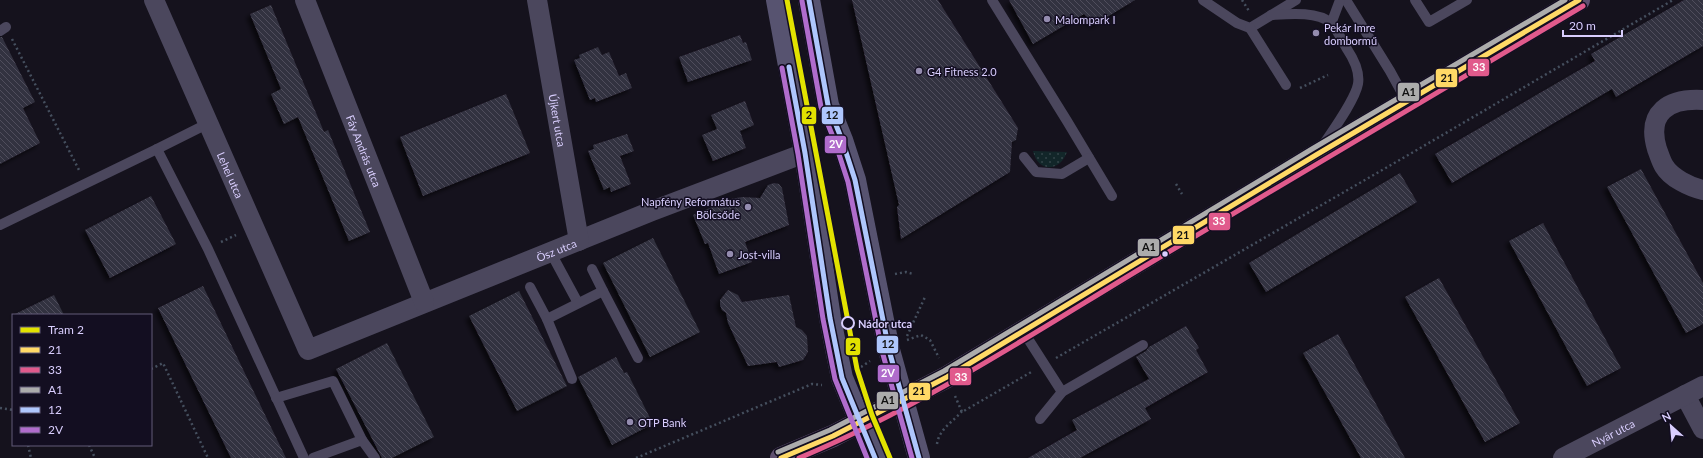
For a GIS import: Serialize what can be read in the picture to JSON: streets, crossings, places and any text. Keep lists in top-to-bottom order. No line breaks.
{"streets":{"street":["Újkert utca","Fáy András utca","Lehel utca","Ösz utca","Nyár utca"]},"crossings":[["Újkert utca","Ösz utca"],["Fáy András utca","Ösz utca"],["Lehel utca","Ösz utca"]],"places":["Malompark I","Pekár Imre dombormű","G4 Fitness 2.0","Napfény Református Bölcsőde","Jost-villa","Nádor utca","OTP Bank"],"lines":["tram line 2","transit line 21","transit line A1","transit line 12","transit line 2V","transit line 33"],"legend":["Tram 2","21","33","A1","12","2V"],"scale_bar":"20 m","north":"top left"}
